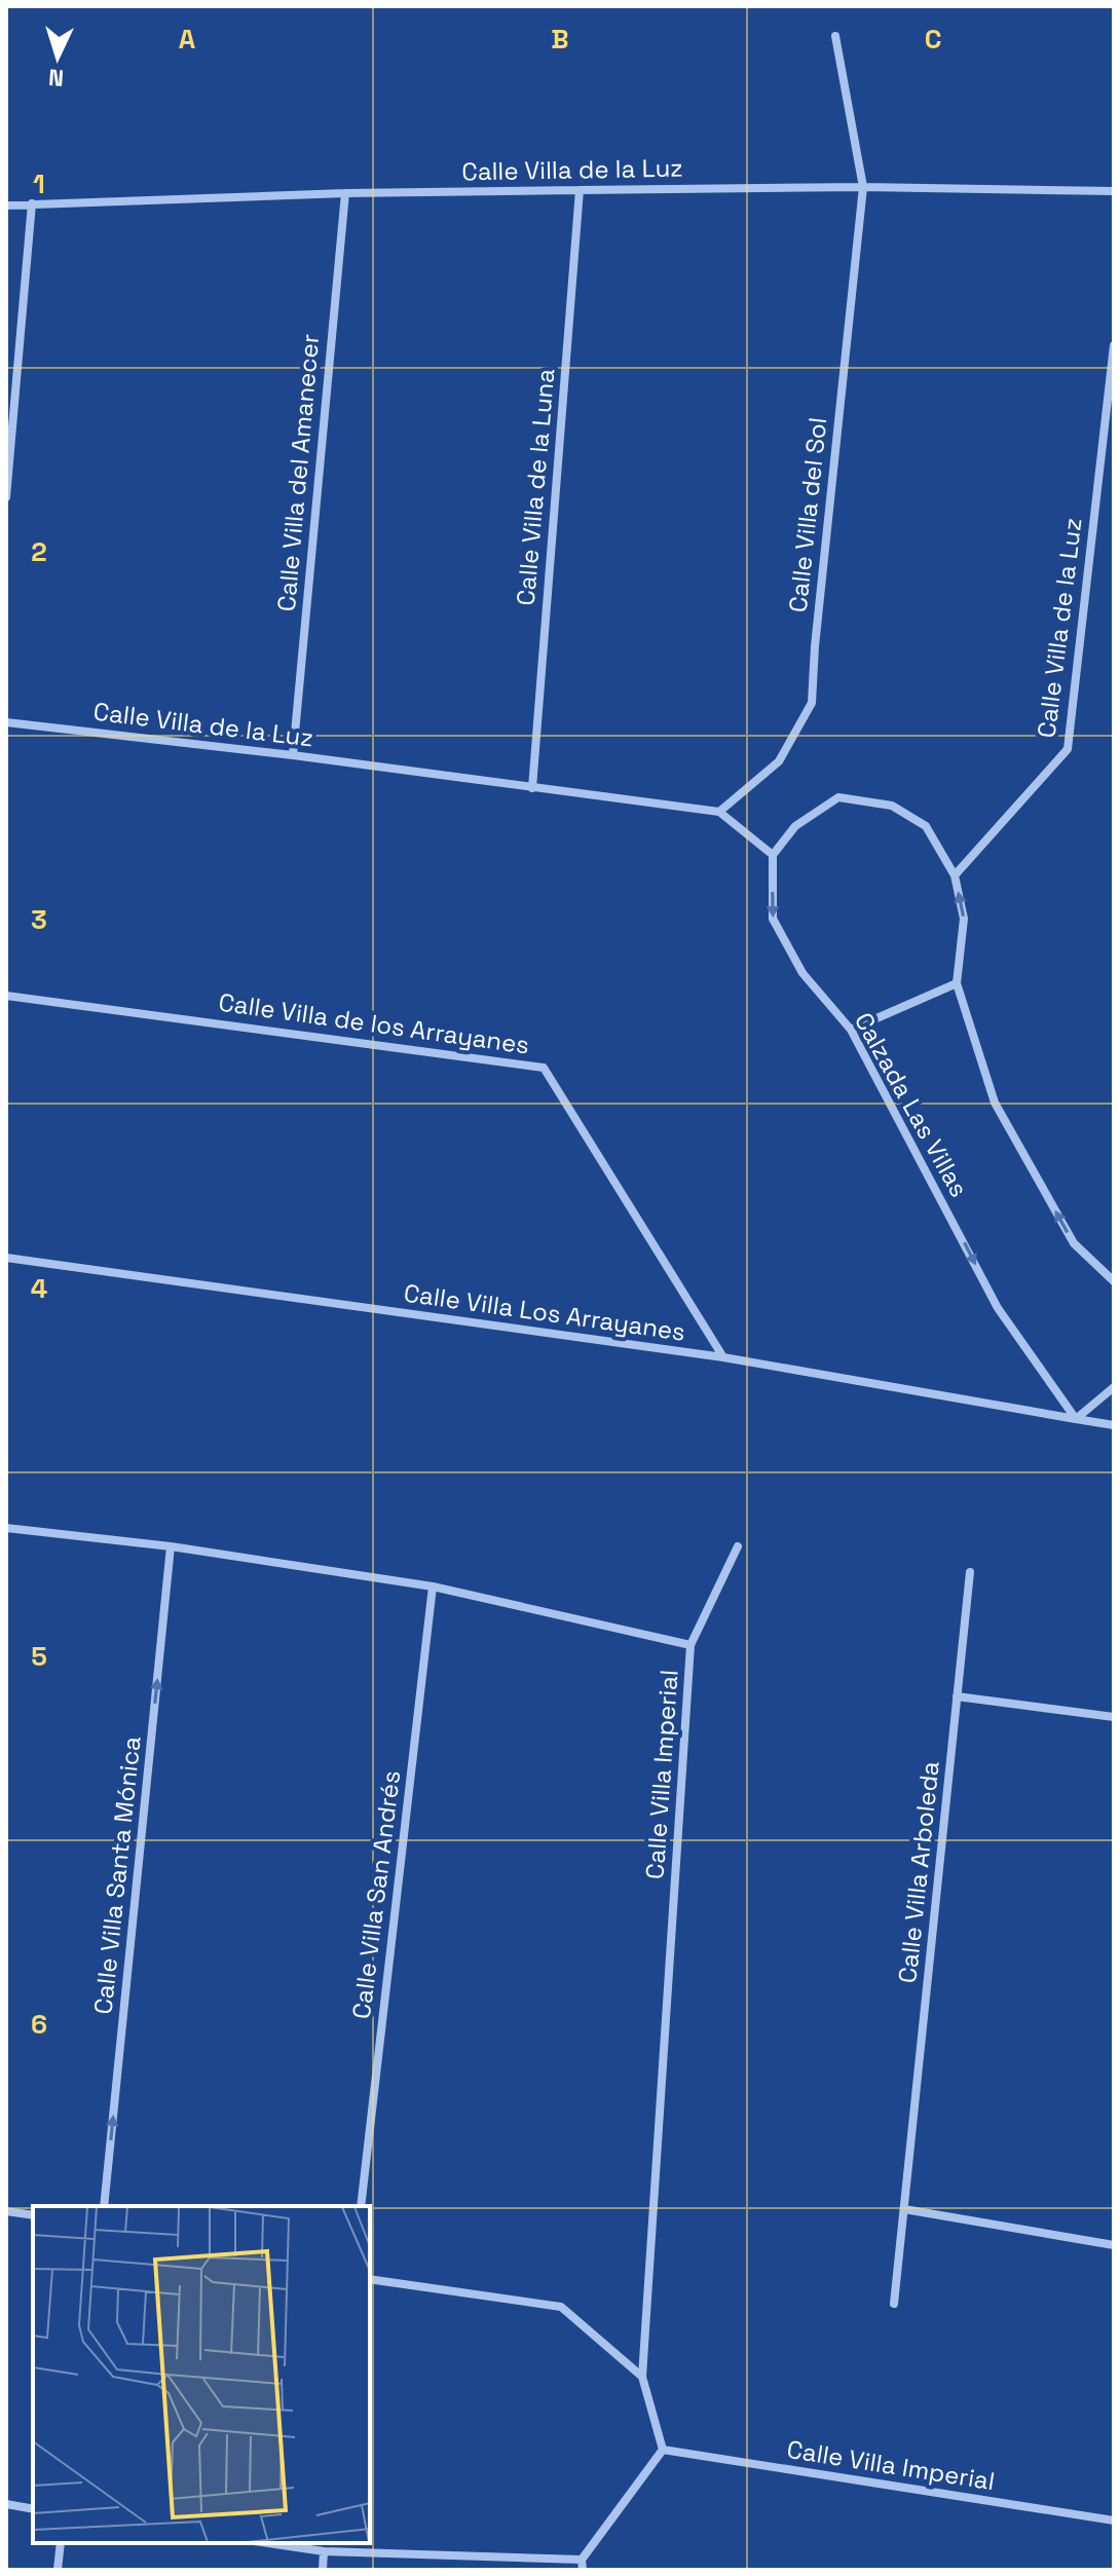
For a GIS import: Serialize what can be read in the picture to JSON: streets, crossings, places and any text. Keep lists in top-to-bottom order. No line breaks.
{"streets":{"street":["Calle Villa de la Luz","Calle Villa del Amanecer","Calle Villa de la Luna","Calle Villa del Sol","Calle Villa de los Arrayanes","Calzada Las Villas","Calle Villa Los Arrayanes","Calle Villa Imperial","Calle Villa Arboleda","Calle Villa Santa Mónica","Calle Villa San Andrés"]},"crossings":[["Calle Villa de la Luz","Calle Villa del Amanecer"],["Calle Villa de la Luz","Calle Villa de la Luna"],["Calle Villa de la Luz","Calle Villa del Sol"],["Calle Villa de la Luz","Calzada Las Villas"],["Calle Villa de los Arrayanes","Calle Villa Los Arrayanes"],["Calzada Las Villas","Calle Villa Los Arrayanes"],["Calle Villa Imperial","Calle Villa Santa Mónica"],["Calle Villa Imperial","Calle Villa San Andrés"]],"one_way":["Calzada Las Villas","Calle Villa Santa Mónica"],"north":"bottom","grid":{"columns":["A","B","C"],"rows":["1","2","3","4","5","6"]}}
